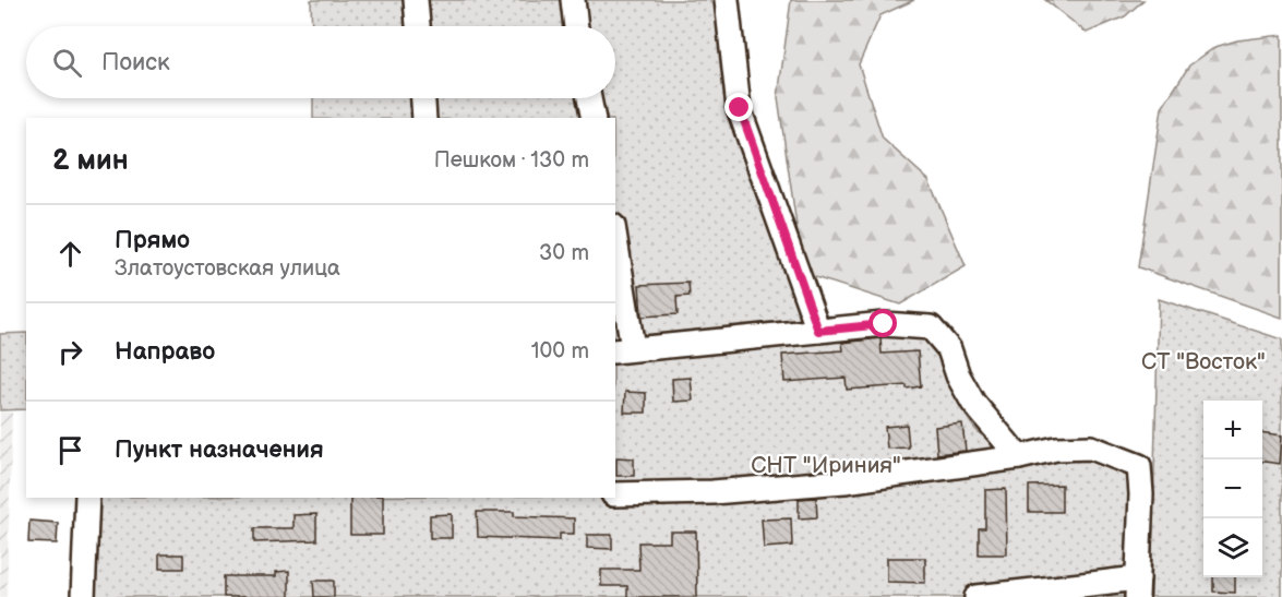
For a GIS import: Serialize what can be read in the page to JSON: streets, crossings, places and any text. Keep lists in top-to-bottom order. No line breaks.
{"parks":["СТ \"Восток\"","СНТ \"Ириния\""],"page":{"search":"Поиск","heading":["2 мин","Пешком · 130 m"],"list":[["Прямо","Златоустовская улица","30 m"],["Направо","100 m"],"Пункт назначения"],"map_buttons":["+","−"]}}
